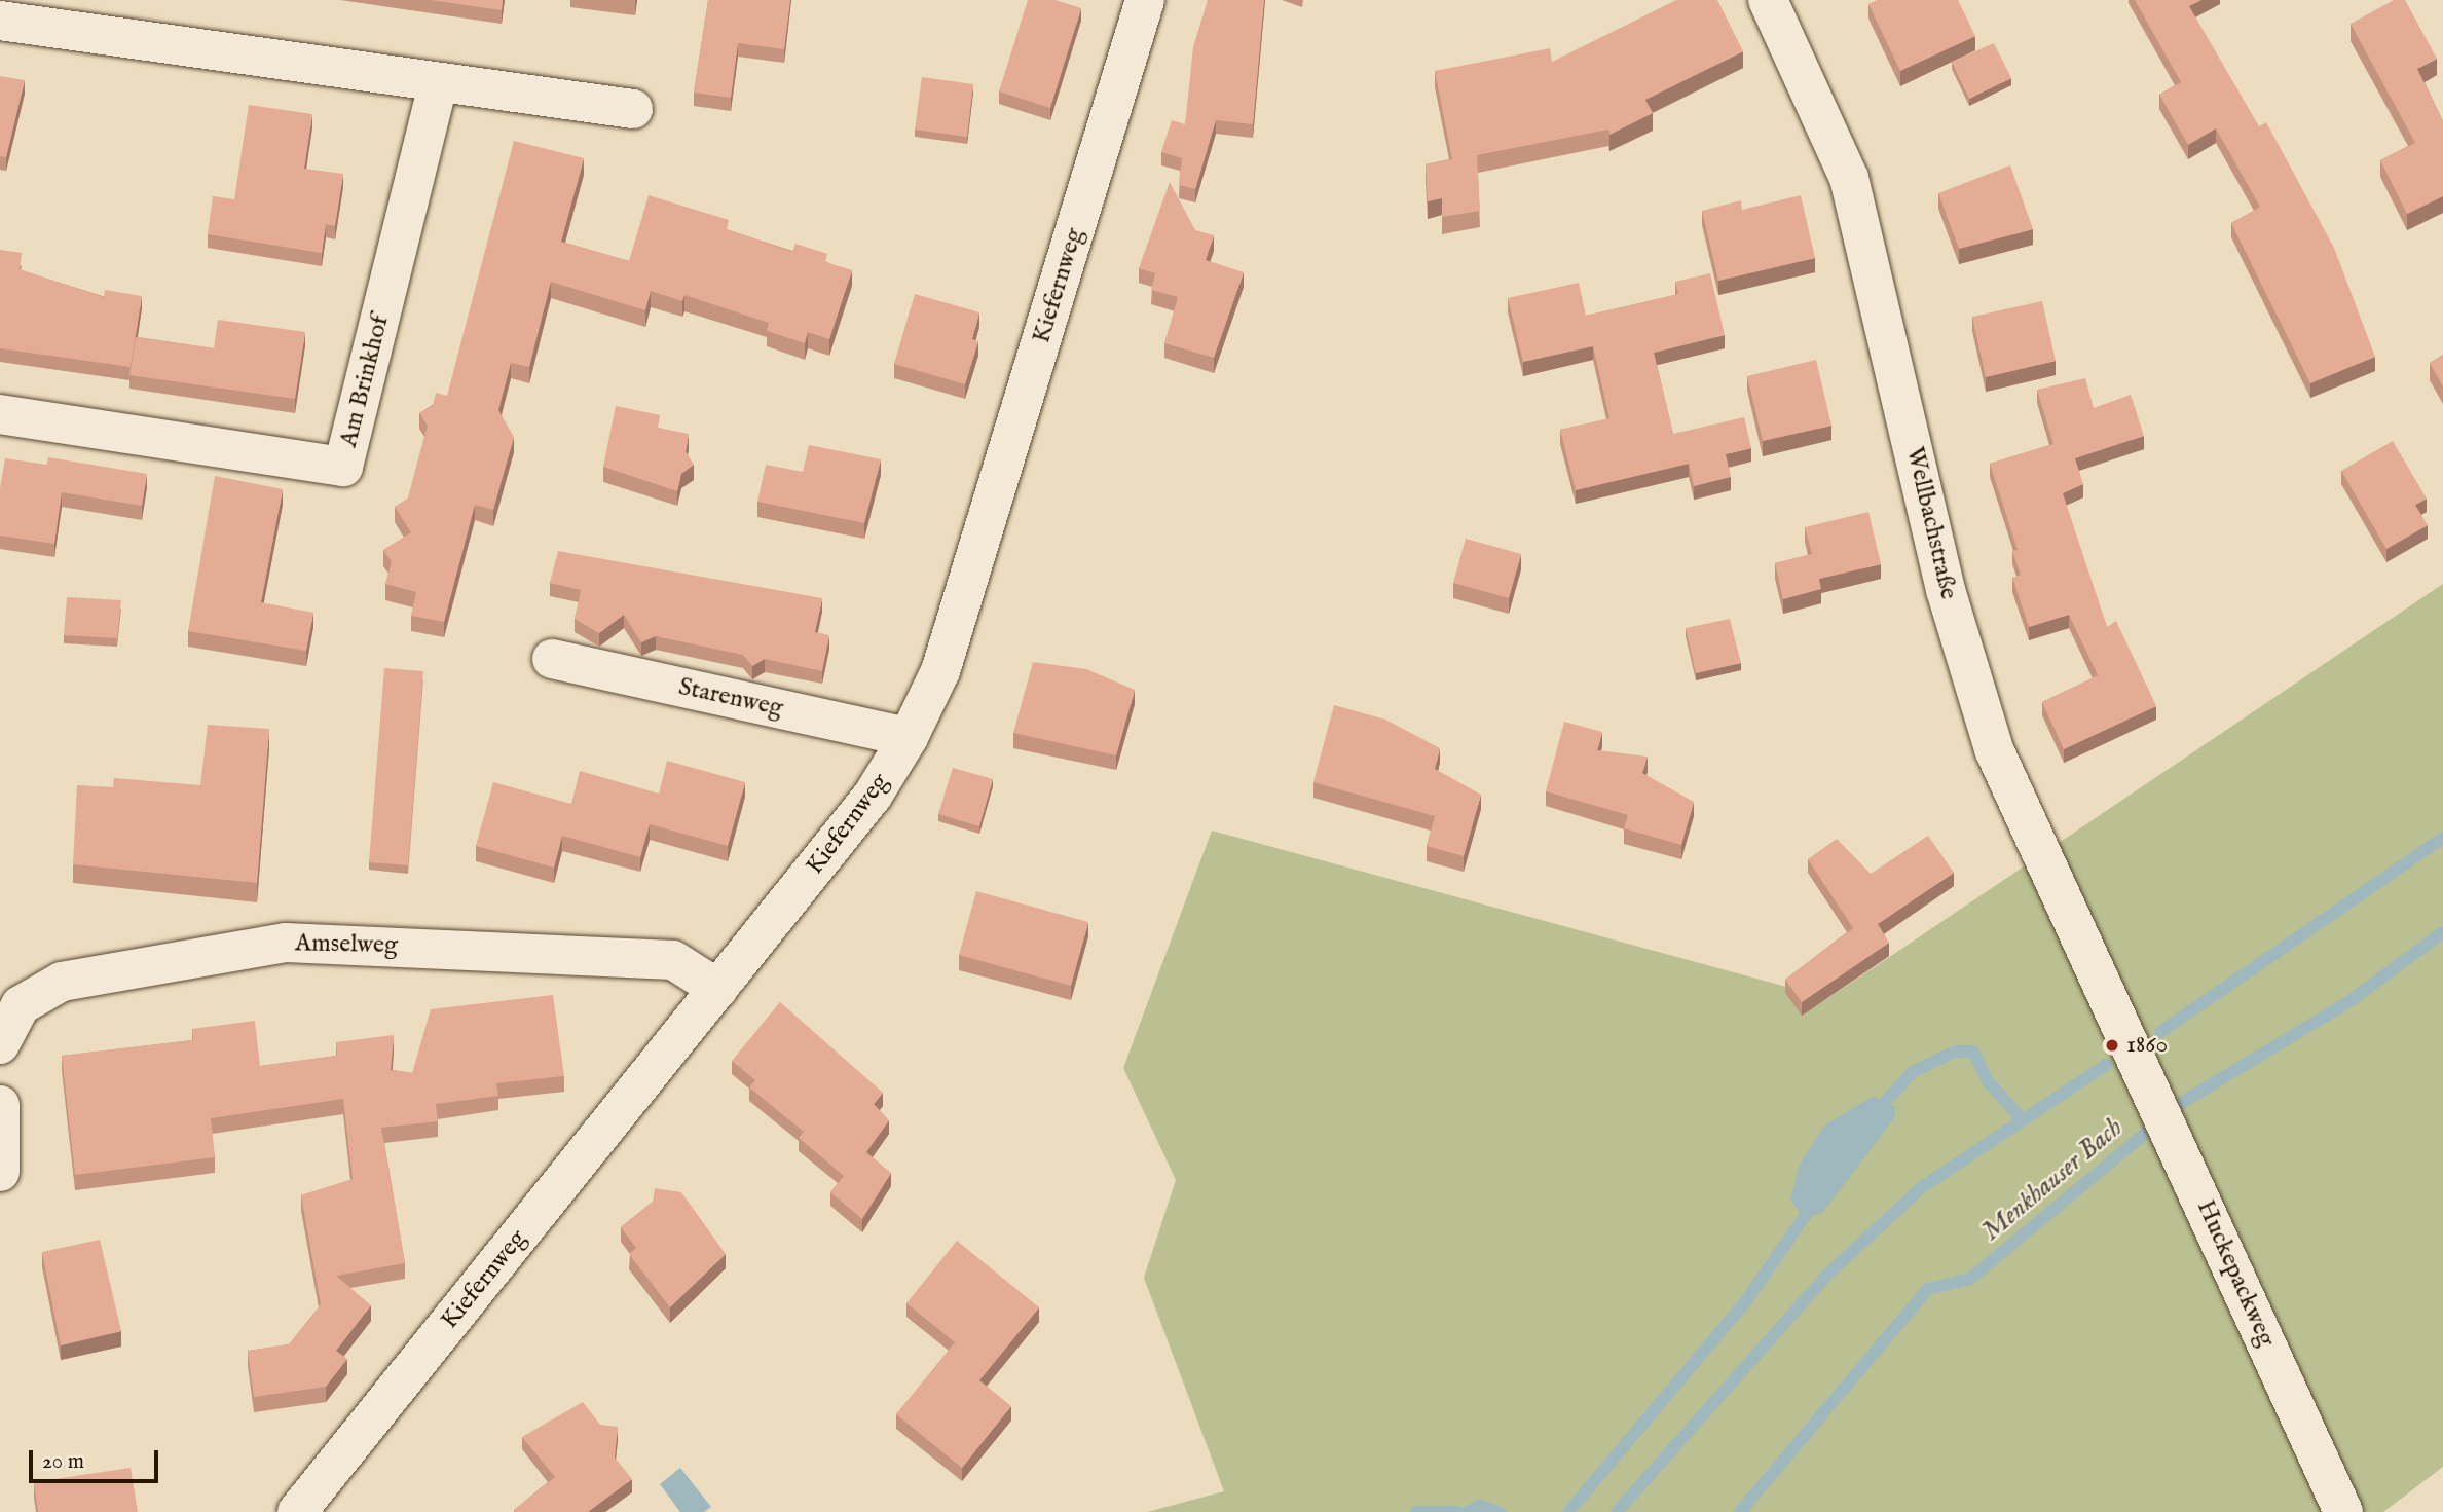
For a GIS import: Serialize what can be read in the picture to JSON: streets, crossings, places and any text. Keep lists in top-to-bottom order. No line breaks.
{"streets":{"street":["Kiefernweg","Am Brinkhof","Wellbachstraße","Starenweg","Amselweg","Huckepackweg"]},"crossings":[["Kiefernweg","Starenweg"],["Kiefernweg","Amselweg"],["Wellbachstraße","Huckepackweg"]],"water":["Menkhauser Bach"],"places":["1860"],"scale_bar":"20 m"}
